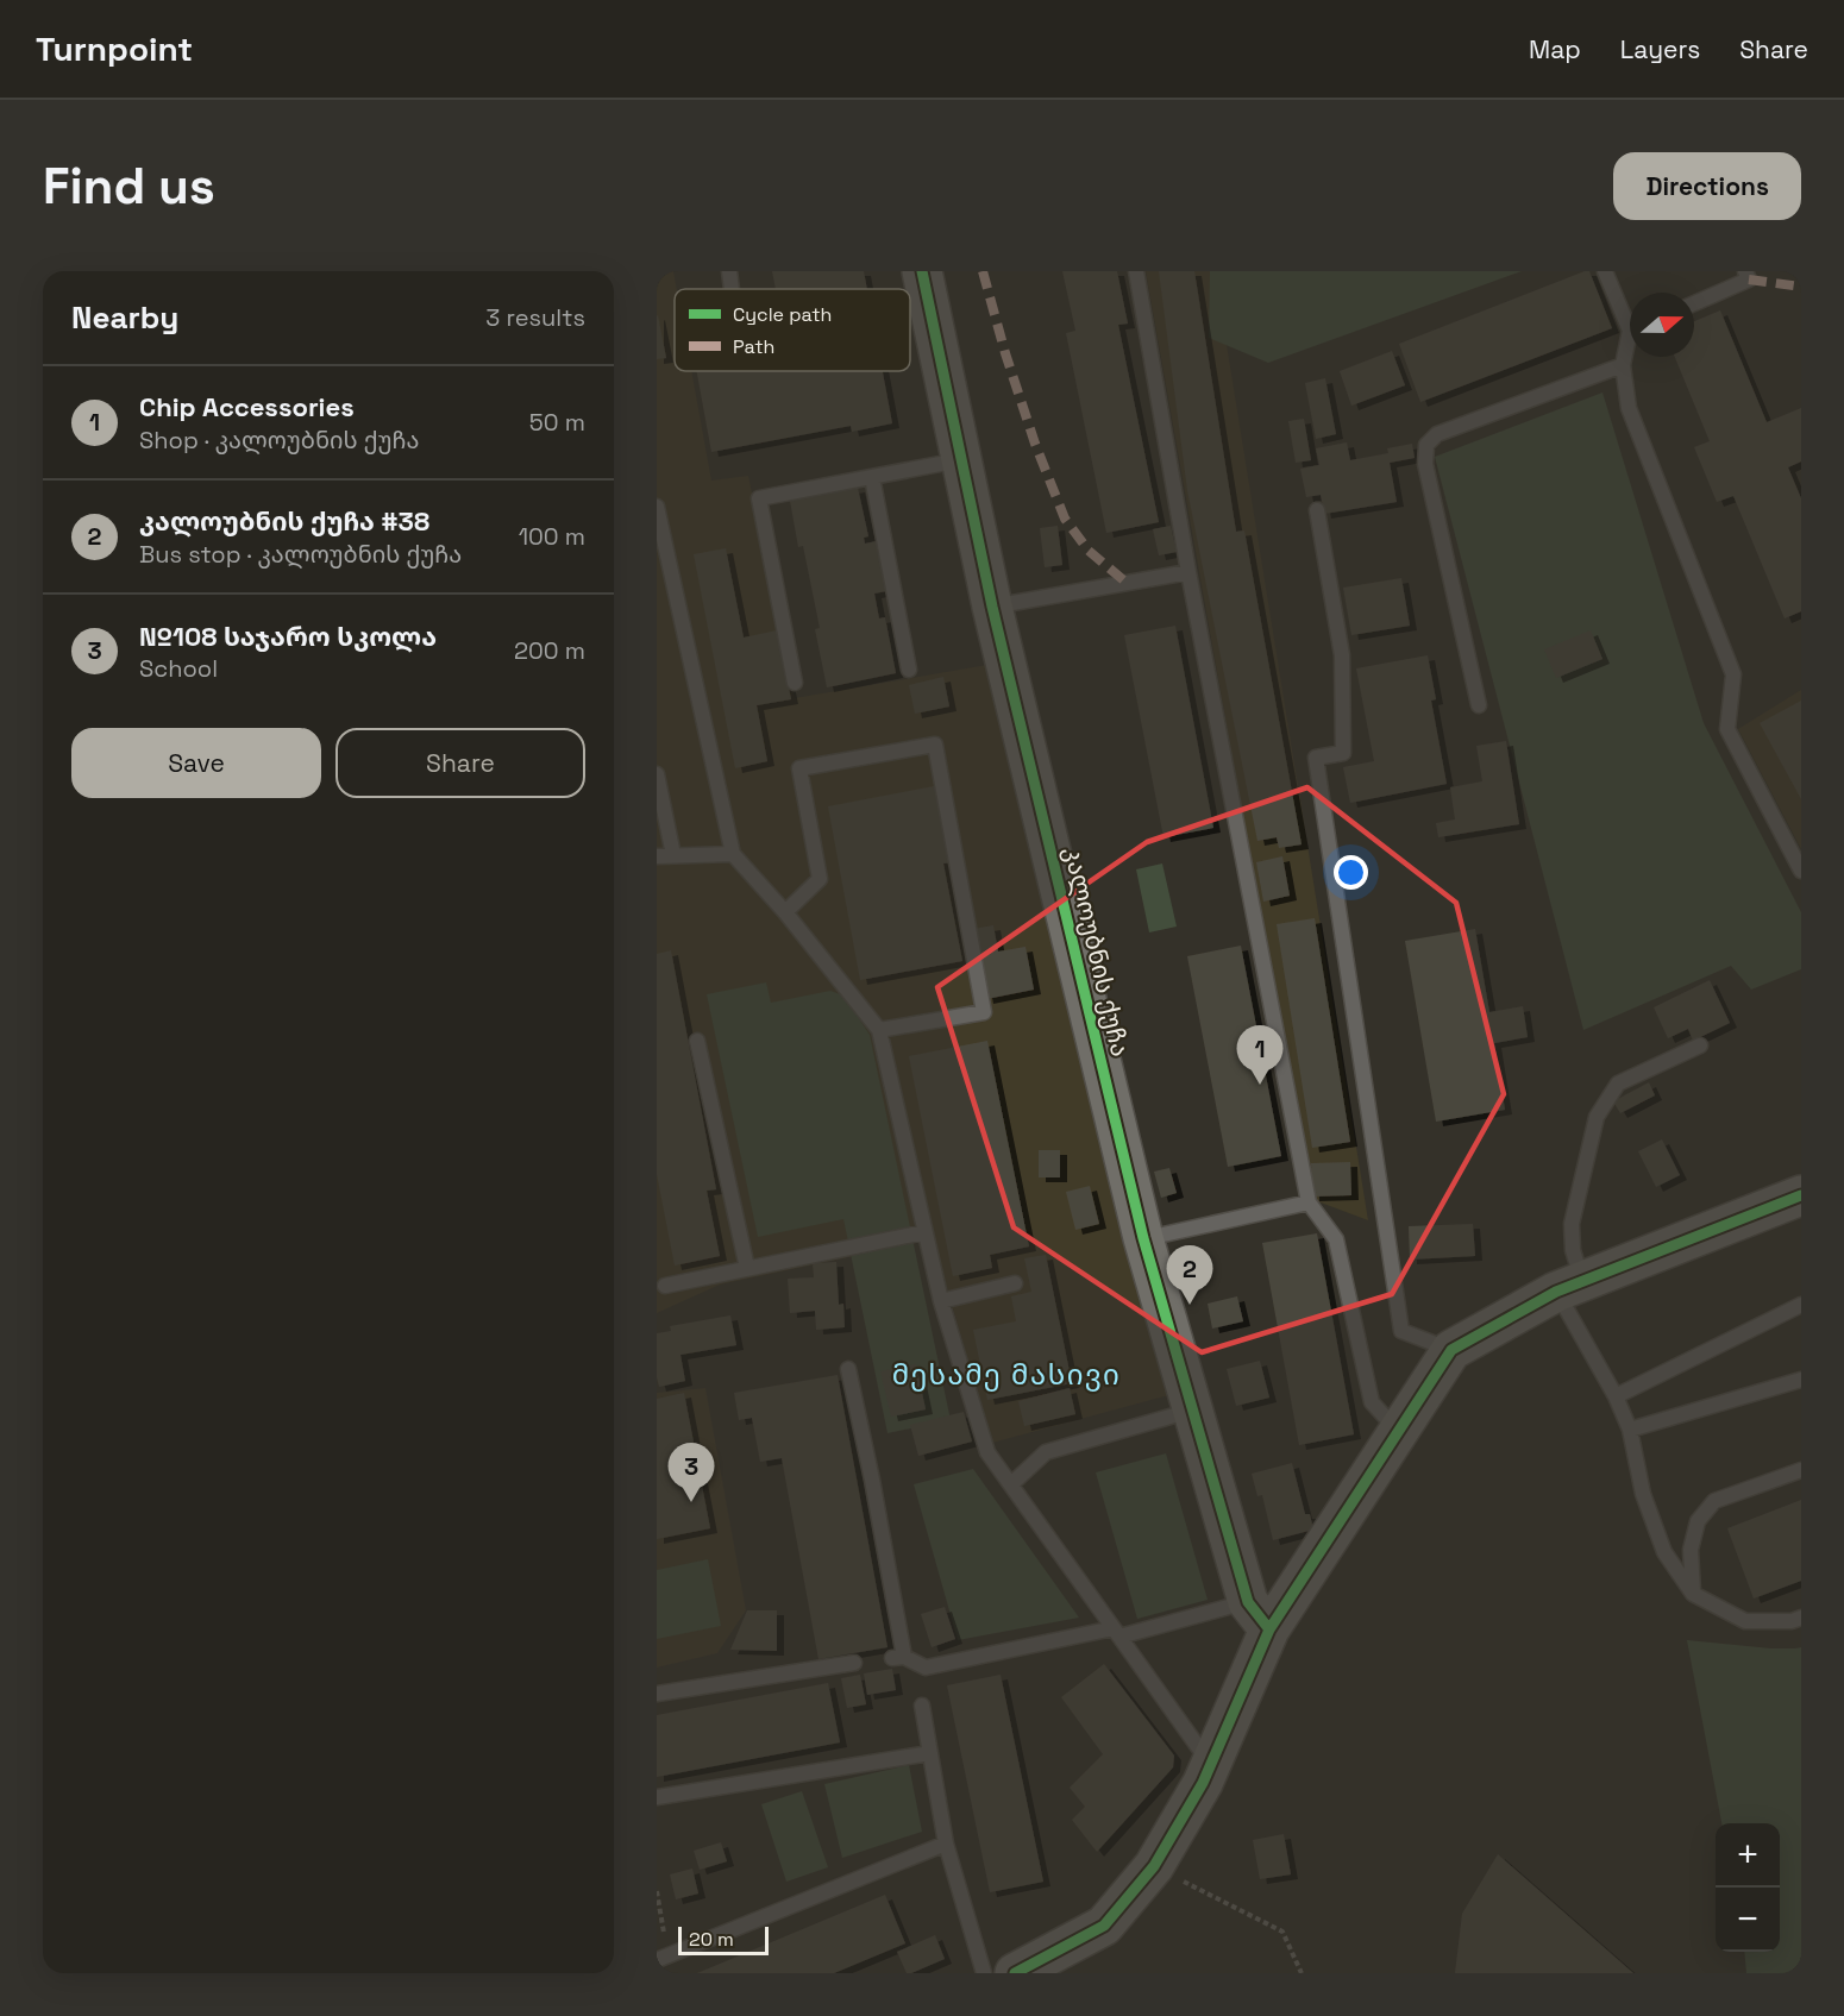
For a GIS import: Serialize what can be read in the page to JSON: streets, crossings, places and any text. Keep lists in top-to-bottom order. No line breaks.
{"streets":{"street":["კალოუბნის ქუჩა"]},"districts":["მესამე მასივი"],"legend":["Cycle path","Path"],"scale_bar":"20 m","north":"right","page":{"header":"Turnpoint","nav":["Map","Layers","Share"],"buttons":["Directions",["Save","Share"]],"title":"Find us","heading":["Nearby","3 results"],"list":[{"mark":"1","name":"Chip Accessories","note":"Shop · კალოუბნის ქუჩა","value":"50 m"},{"mark":"2","name":"კალოუბნის ქუჩა #38","note":"Bus stop · კალოუბნის ქუჩა","value":"100 m"},{"mark":"3","name":"№108 საჯარო სკოლა","note":"School","value":"200 m"}],"pins":["1","2","3"],"map_buttons":["+","−"],"scale":"20 m"}}
